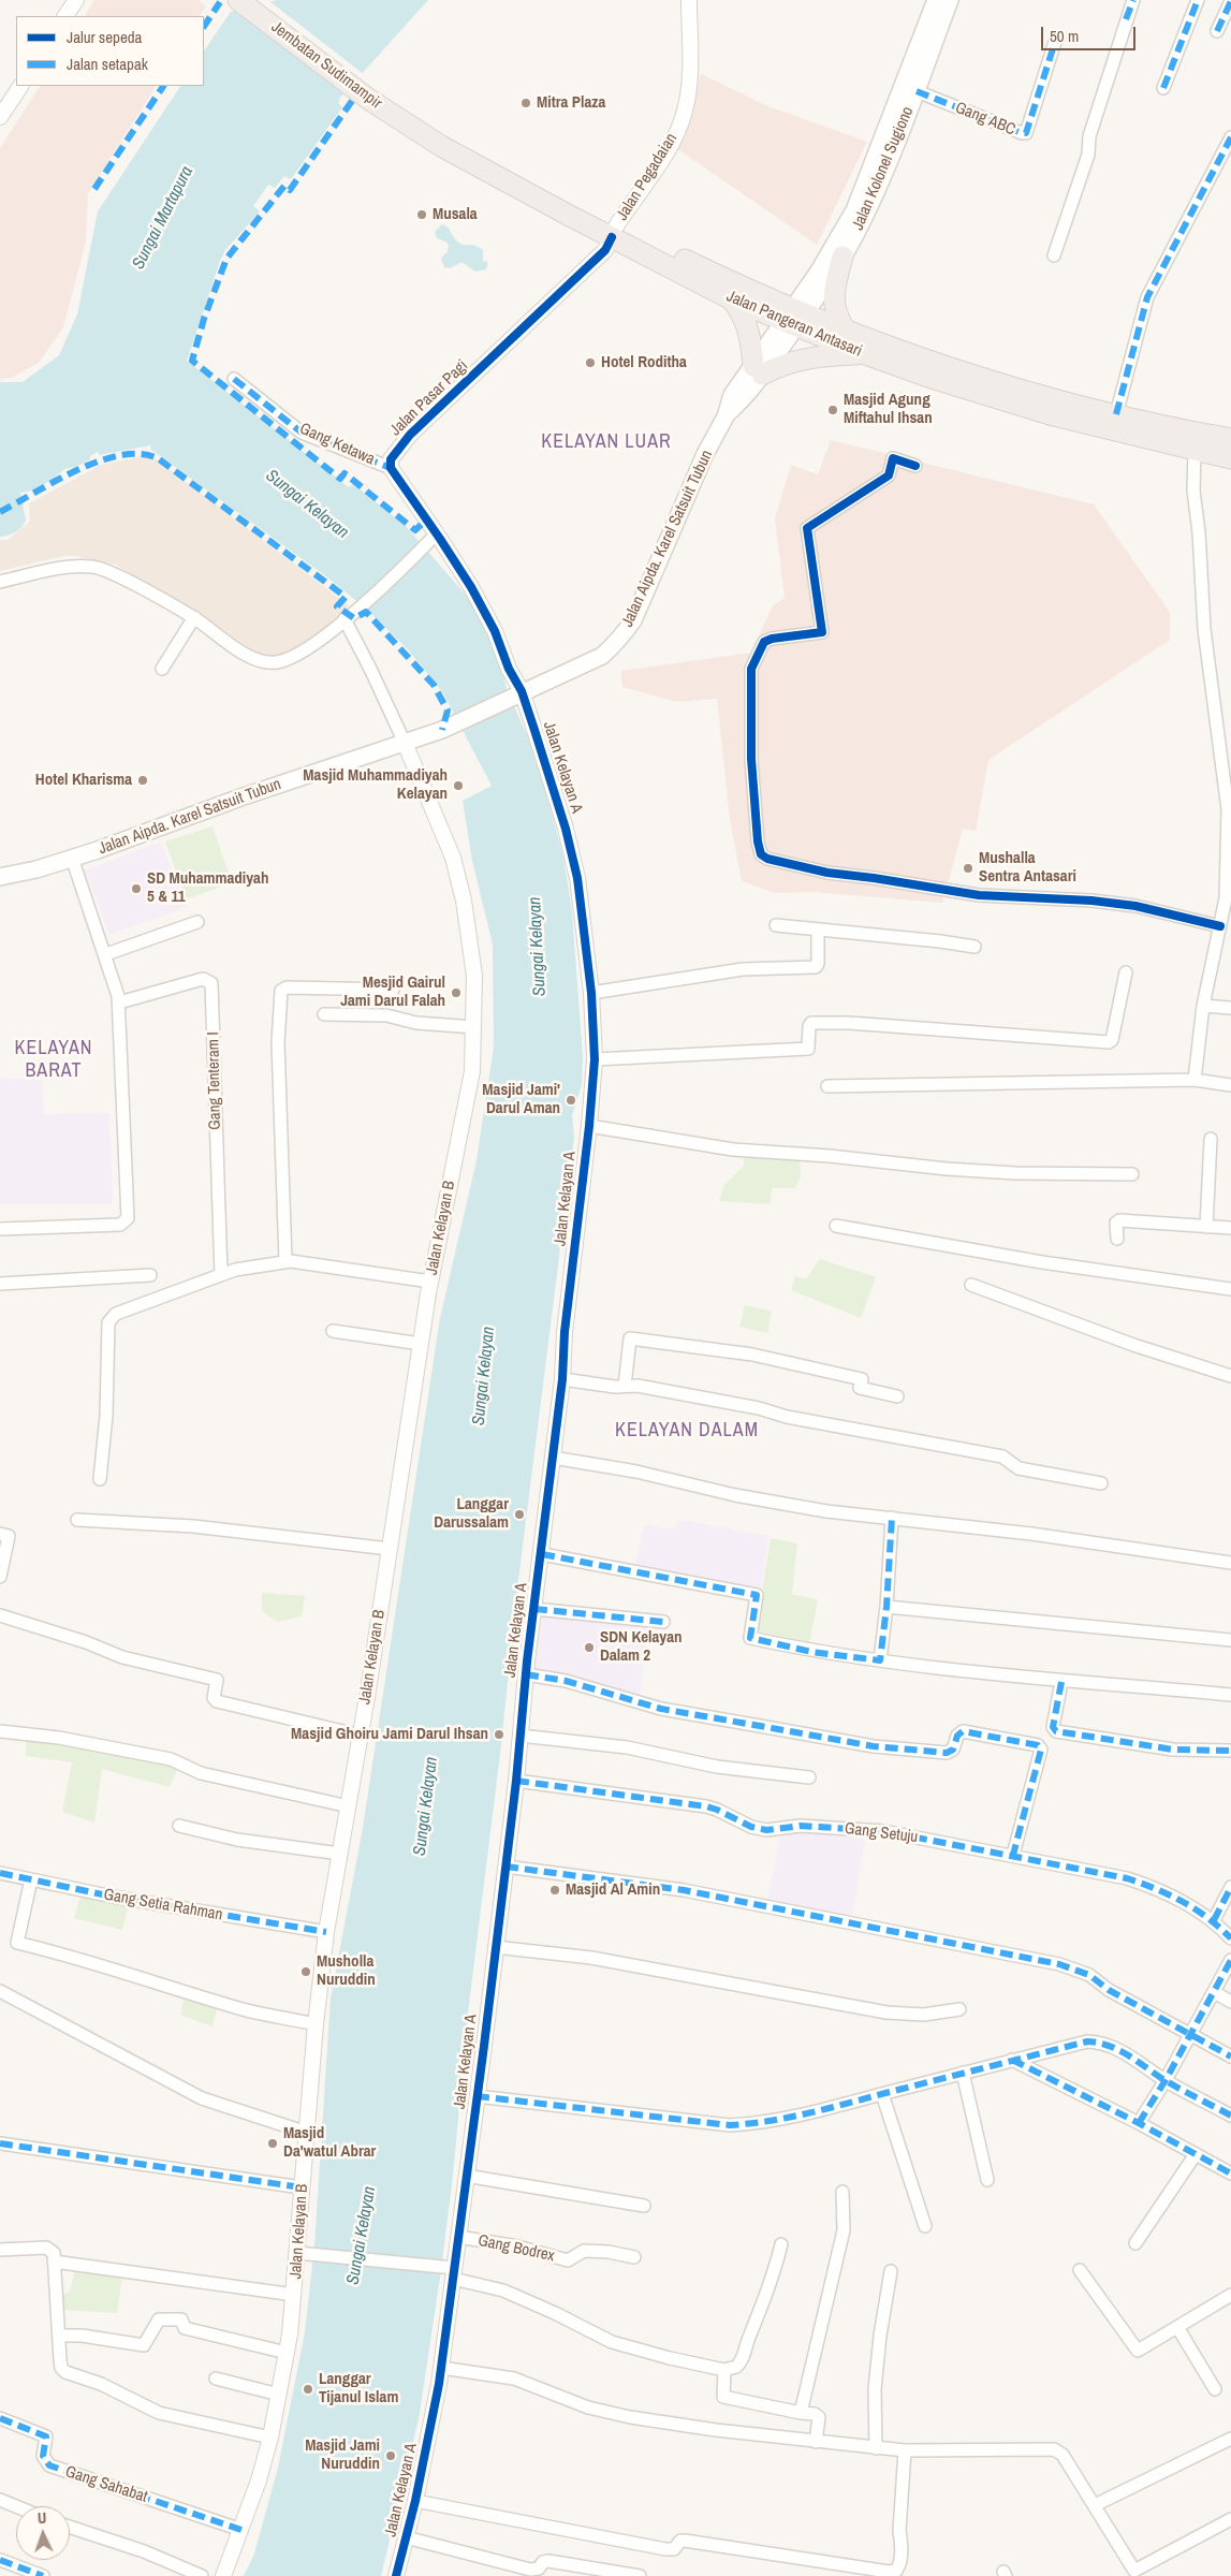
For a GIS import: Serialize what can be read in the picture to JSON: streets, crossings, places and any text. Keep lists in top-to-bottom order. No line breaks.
{"streets":{"highway":["Jembatan Sudimampir","Jalan Pangeran Antasari"],"main road":["Jalan Kolonel Sugiono","Jalan Aipda. Karel Satsuit Tubun"],"street":["Gang ABC","Jalan Pegadaian","Jalan Pasar Pagi","Gang Ketawa","Jalan Kelayan A","Gang Tenteram I","Jalan Kelayan B","Gang Setuju","Gang Setia Rahman","Gang Bodrex","Gang Sahabat"]},"crossings":[["Jembatan Sudimampir","Jalan Pangeran Antasari"],["Gang ABC","Jalan Kolonel Sugiono"],["Jalan Kolonel Sugiono","Jalan Pangeran Antasari"],["Jalan Kolonel Sugiono","Jalan Aipda. Karel Satsuit Tubun"],["Jalan Pegadaian","Jalan Pangeran Antasari"],["Jalan Pegadaian","Jalan Pasar Pagi"],["Jalan Pangeran Antasari","Jalan Pasar Pagi"],["Jalan Pangeran Antasari","Jalan Aipda. Karel Satsuit Tubun"],["Jalan Pasar Pagi","Gang Ketawa"],["Jalan Aipda. Karel Satsuit Tubun","Jalan Kelayan A"],["Jalan Aipda. Karel Satsuit Tubun","Jalan Kelayan B"],["Jalan Kelayan A","Gang Setuju"],["Jalan Kelayan A","Gang Bodrex"],["Jalan Kelayan B","Gang Setia Rahman"],["Jalan Kelayan B","Gang Sahabat"]],"districts":["KELAYAN LUAR","KELAYAN BARAT","KELAYAN DALAM"],"water":["Sungai Martapura","Sungai Kelayan"],"places":["Mitra Plaza","Musala","Hotel Roditha","Masjid Agung Miftahul Ihsan","Hotel Kharisma","Masjid Muhammadiyah Kelayan","Mushalla Sentra Antasari","SD Muhammadiyah 5 & 11","Mesjid Gairul Jami Darul Falah","Masjid Jami' Darul Aman","Langgar Darussalam","SDN Kelayan Dalam 2","Masjid Ghoiru Jami Darul Ihsan","Masjid Al Amin","Musholla Nuruddin","Masjid Da'watul Abrar","Langgar Tijanul Islam","Masjid Jami Nuruddin"],"legend":["Jalur sepeda","Jalan setapak"],"scale_bar":"50 m","north":"top"}
